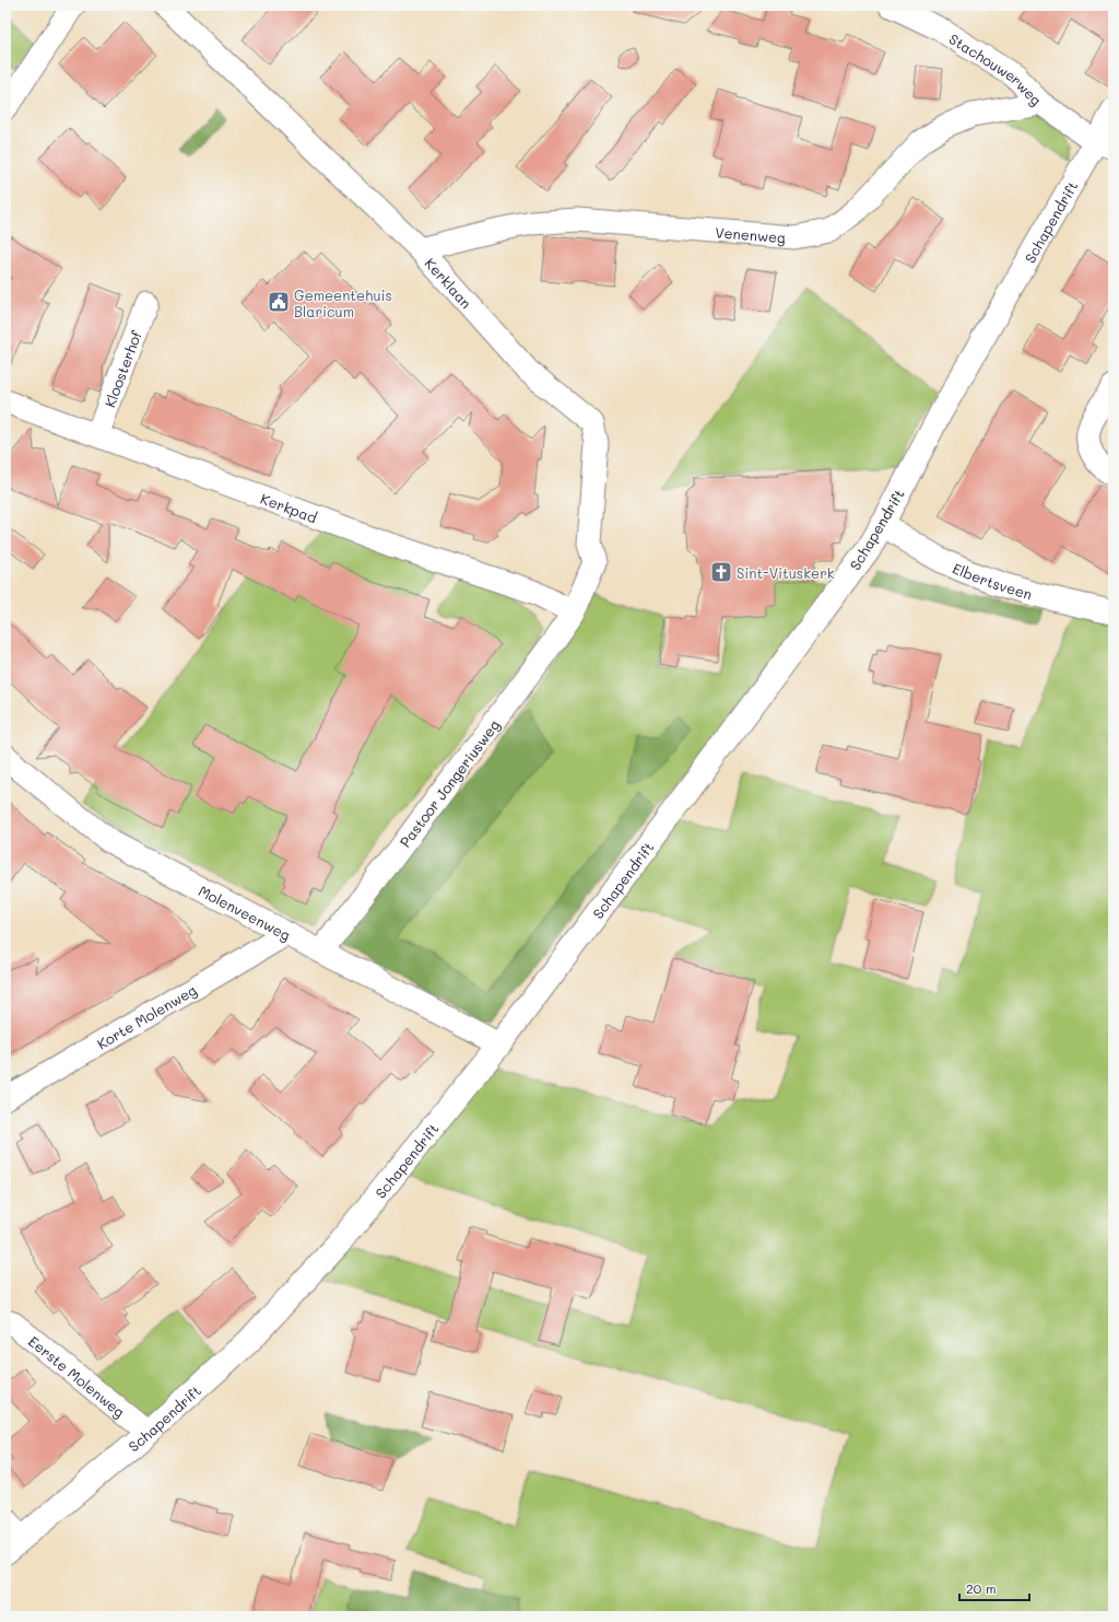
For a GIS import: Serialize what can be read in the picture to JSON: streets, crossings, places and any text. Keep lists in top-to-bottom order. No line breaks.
{"streets":{"street":["Stachouwerweg","Schapendrift","Venenweg","Kerklaan","Kloosterhof","Kerkpad","Elbertsveen","Pastoor Jongeriusweg","Molenveenweg","Korte Molenweg","Eerste Molenweg"]},"crossings":[["Stachouwerweg","Schapendrift"],["Stachouwerweg","Venenweg"],["Schapendrift","Elbertsveen"],["Schapendrift","Molenveenweg"],["Schapendrift","Eerste Molenweg"],["Venenweg","Kerklaan"],["Kerklaan","Kerkpad"],["Kerklaan","Pastoor Jongeriusweg"],["Kloosterhof","Kerkpad"],["Kerkpad","Pastoor Jongeriusweg"],["Pastoor Jongeriusweg","Molenveenweg"],["Molenveenweg","Korte Molenweg"]],"places":{"public building":["Gemeentehuis Blaricum"],"church":["Sint-Vituskerk"]},"scale_bar":"20 m"}
